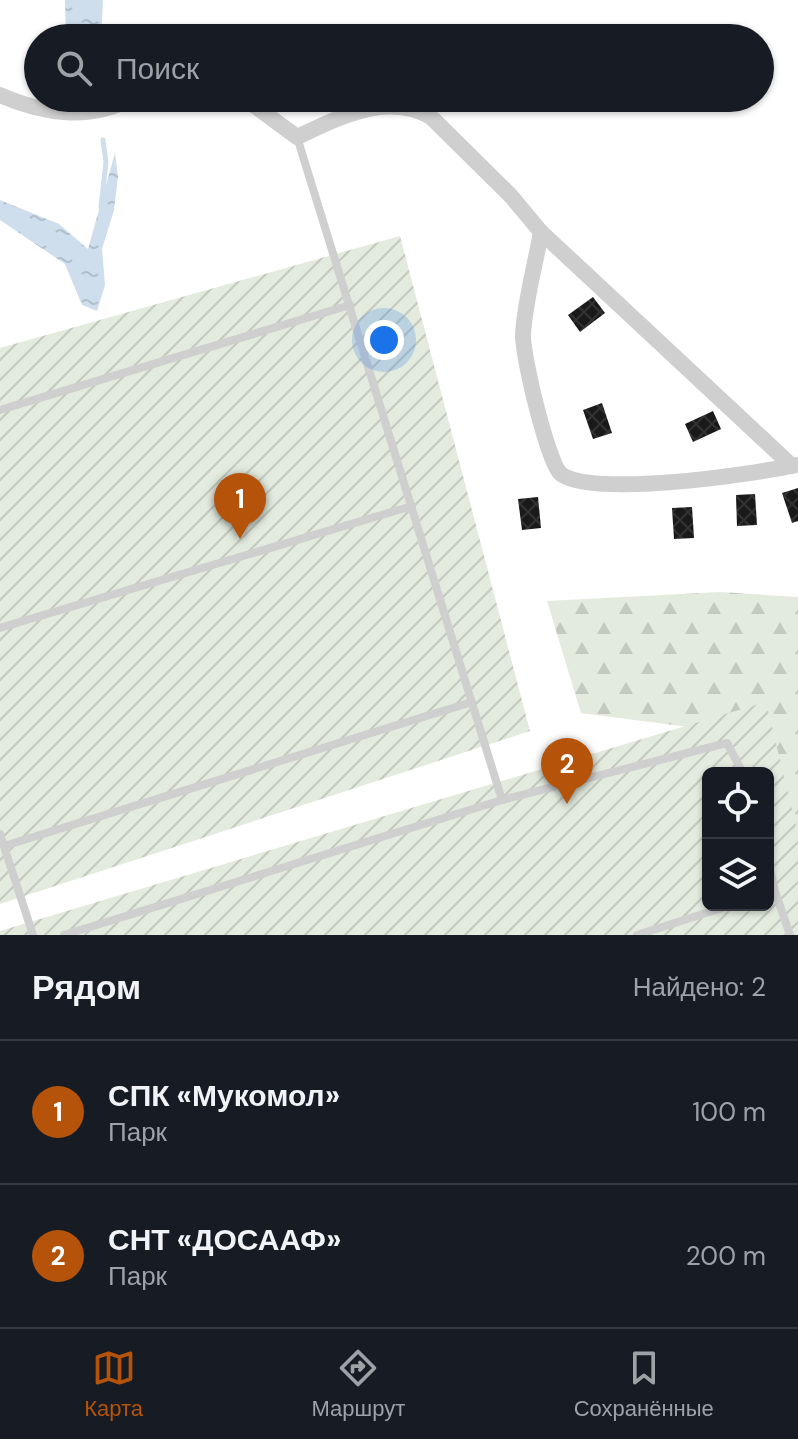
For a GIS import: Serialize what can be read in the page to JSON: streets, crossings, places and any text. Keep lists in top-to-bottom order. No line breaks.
{"page":{"search":"Поиск","pins":["1","2"],"heading":["Рядом","Найдено: 2"],"list":[{"mark":"1","name":"СПК «Мукомол»","note":"Парк","value":"100 m"},{"mark":"2","name":"СНТ «ДОСААФ»","note":"Парк","value":"200 m"}],"nav":["Карта","Маршрут","Сохранённые"]}}
